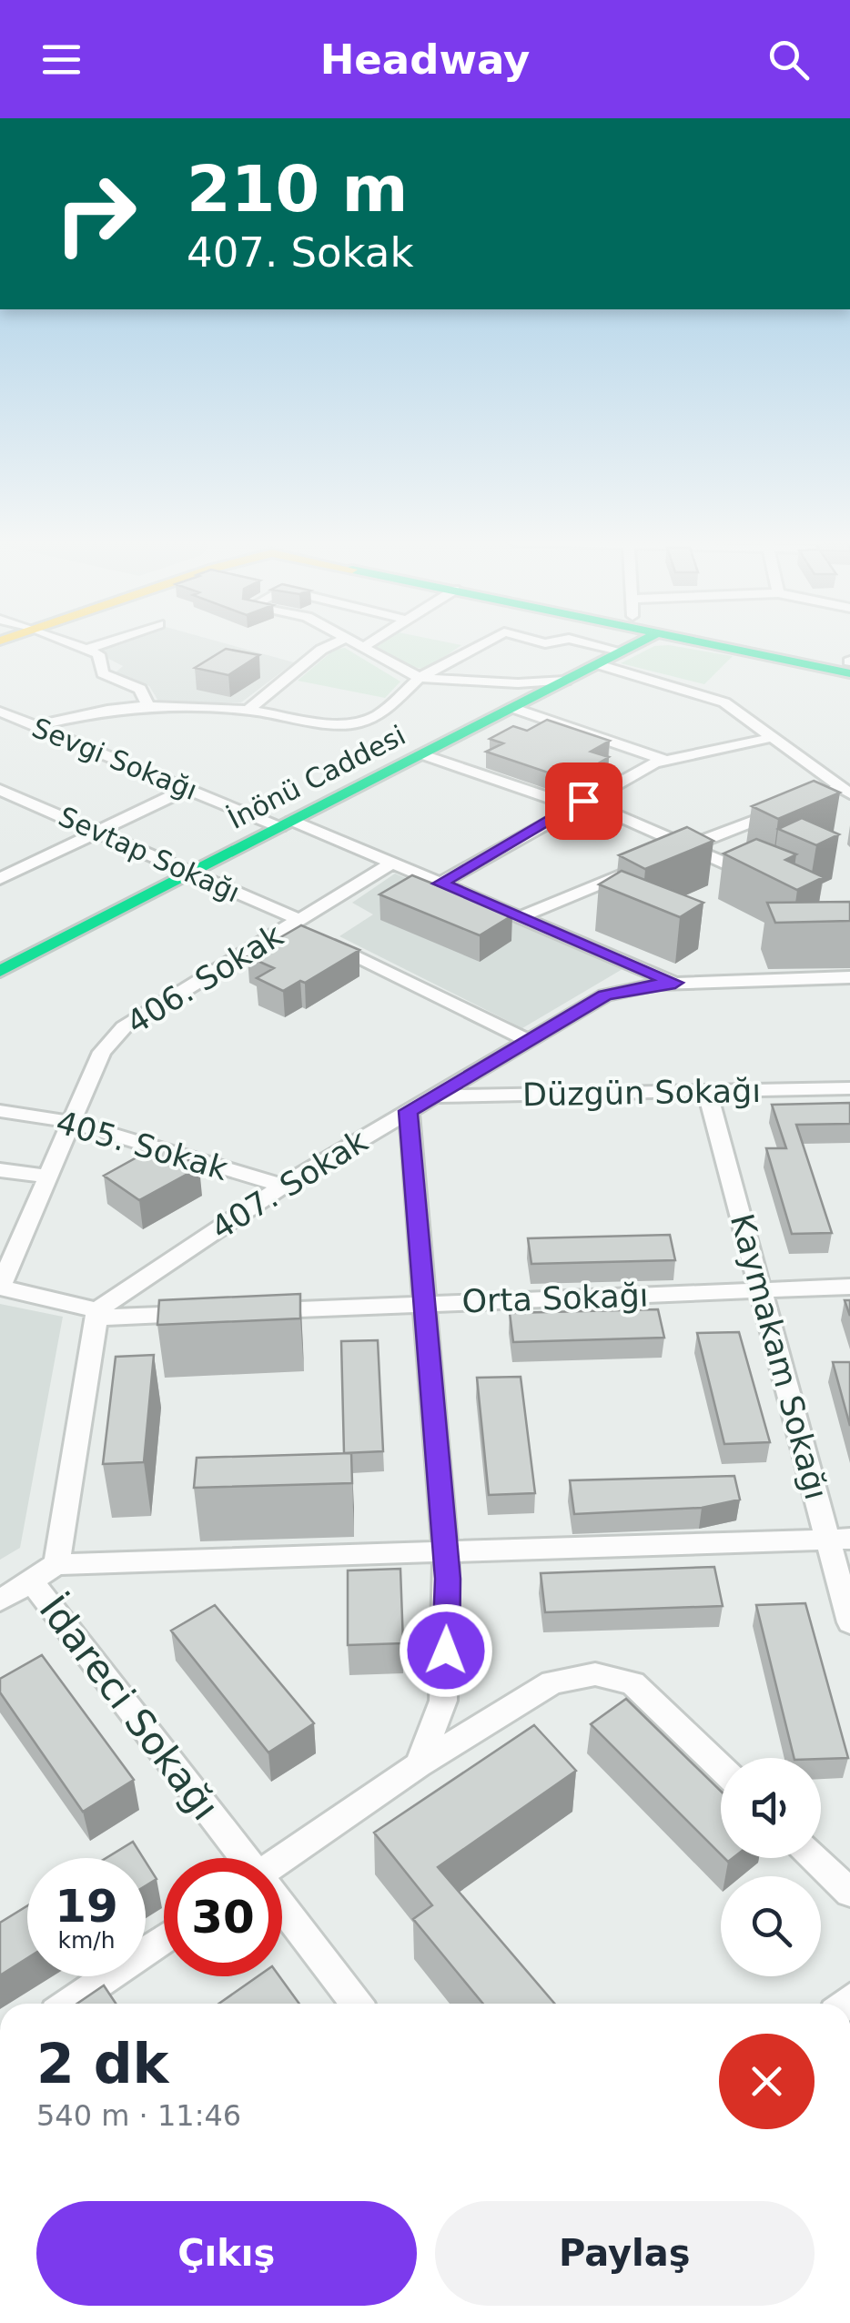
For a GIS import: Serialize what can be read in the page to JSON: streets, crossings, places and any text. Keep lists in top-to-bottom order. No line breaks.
{"streets":{"main road":["İnönü Caddesi"],"street":["Sevgi Sokağı","Sevtap Sokağı","406. Sokak","Düzgün Sokağı","405. Sokak","407. Sokak","Orta Sokağı","Kaymakam Sokağı","İdareci Sokağı"]},"crossings":[["Sevgi Sokağı","İnönü Caddesi"],["Sevgi Sokağı","406. Sokak"],["Sevgi Sokağı","407. Sokak"],["İnönü Caddesi","Sevtap Sokağı"],["Sevtap Sokağı","406. Sokak"],["Sevtap Sokağı","407. Sokak"],["406. Sokak","405. Sokak"],["Düzgün Sokağı","407. Sokak"],["Düzgün Sokağı","Kaymakam Sokağı"],["405. Sokak","407. Sokak"],["407. Sokak","İdareci Sokağı"],["Orta Sokağı","Kaymakam Sokağı"]],"page":{"header":"Headway","turn":["210 m","407. Sokak"],"speed":"19 km/h","limit":"30","heading":["2 dk","540 m · 11:46"],"buttons":["Çıkış","Paylaş"]}}
